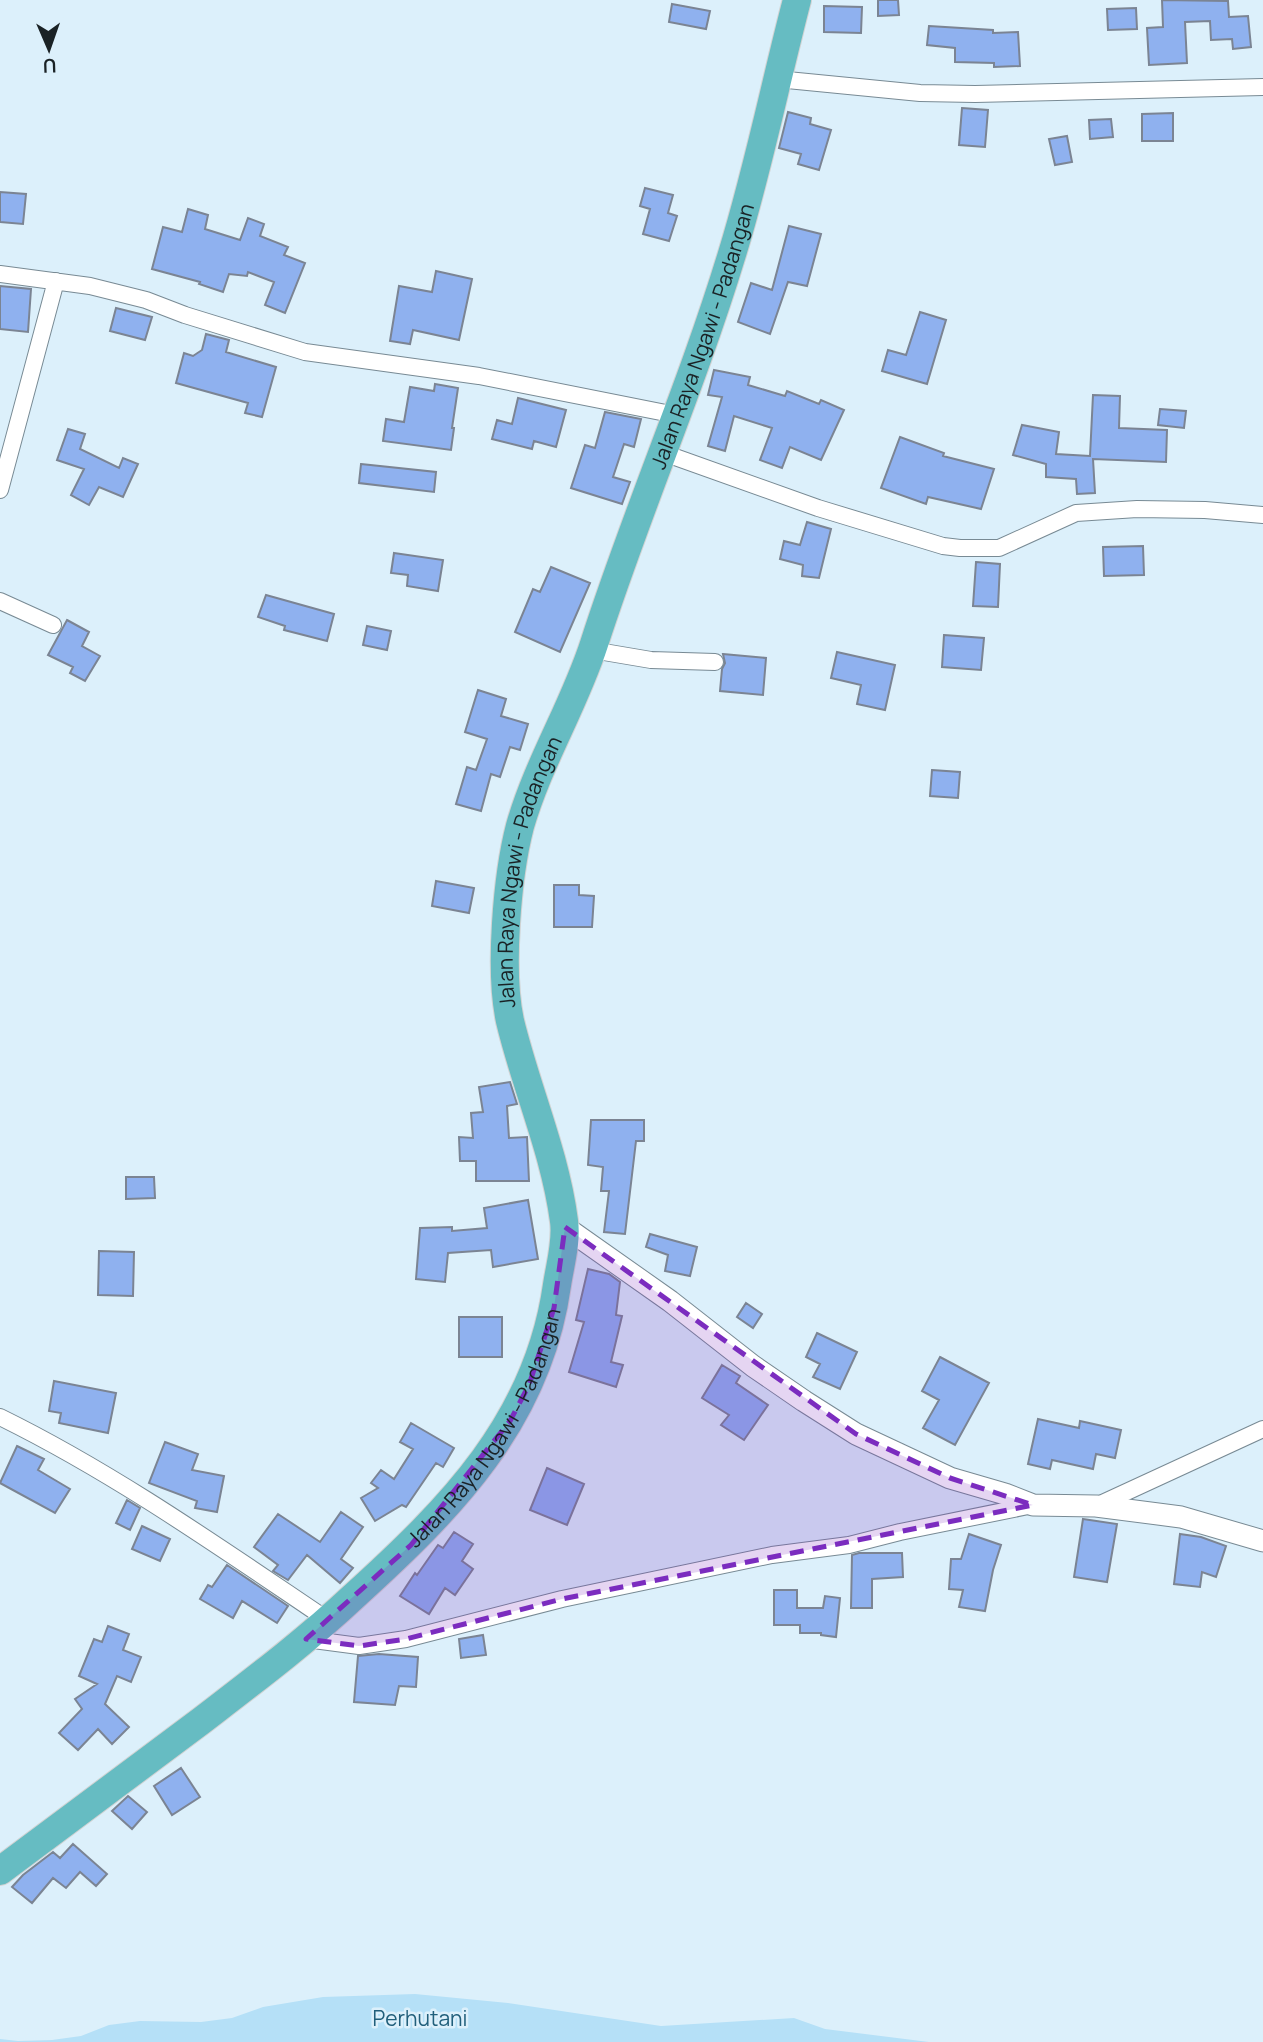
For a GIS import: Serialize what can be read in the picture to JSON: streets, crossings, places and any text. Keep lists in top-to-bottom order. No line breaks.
{"streets":{"highway":["Jalan Raya Ngawi - Padangan"]},"parks":["Perhutani"],"north":"bottom"}
